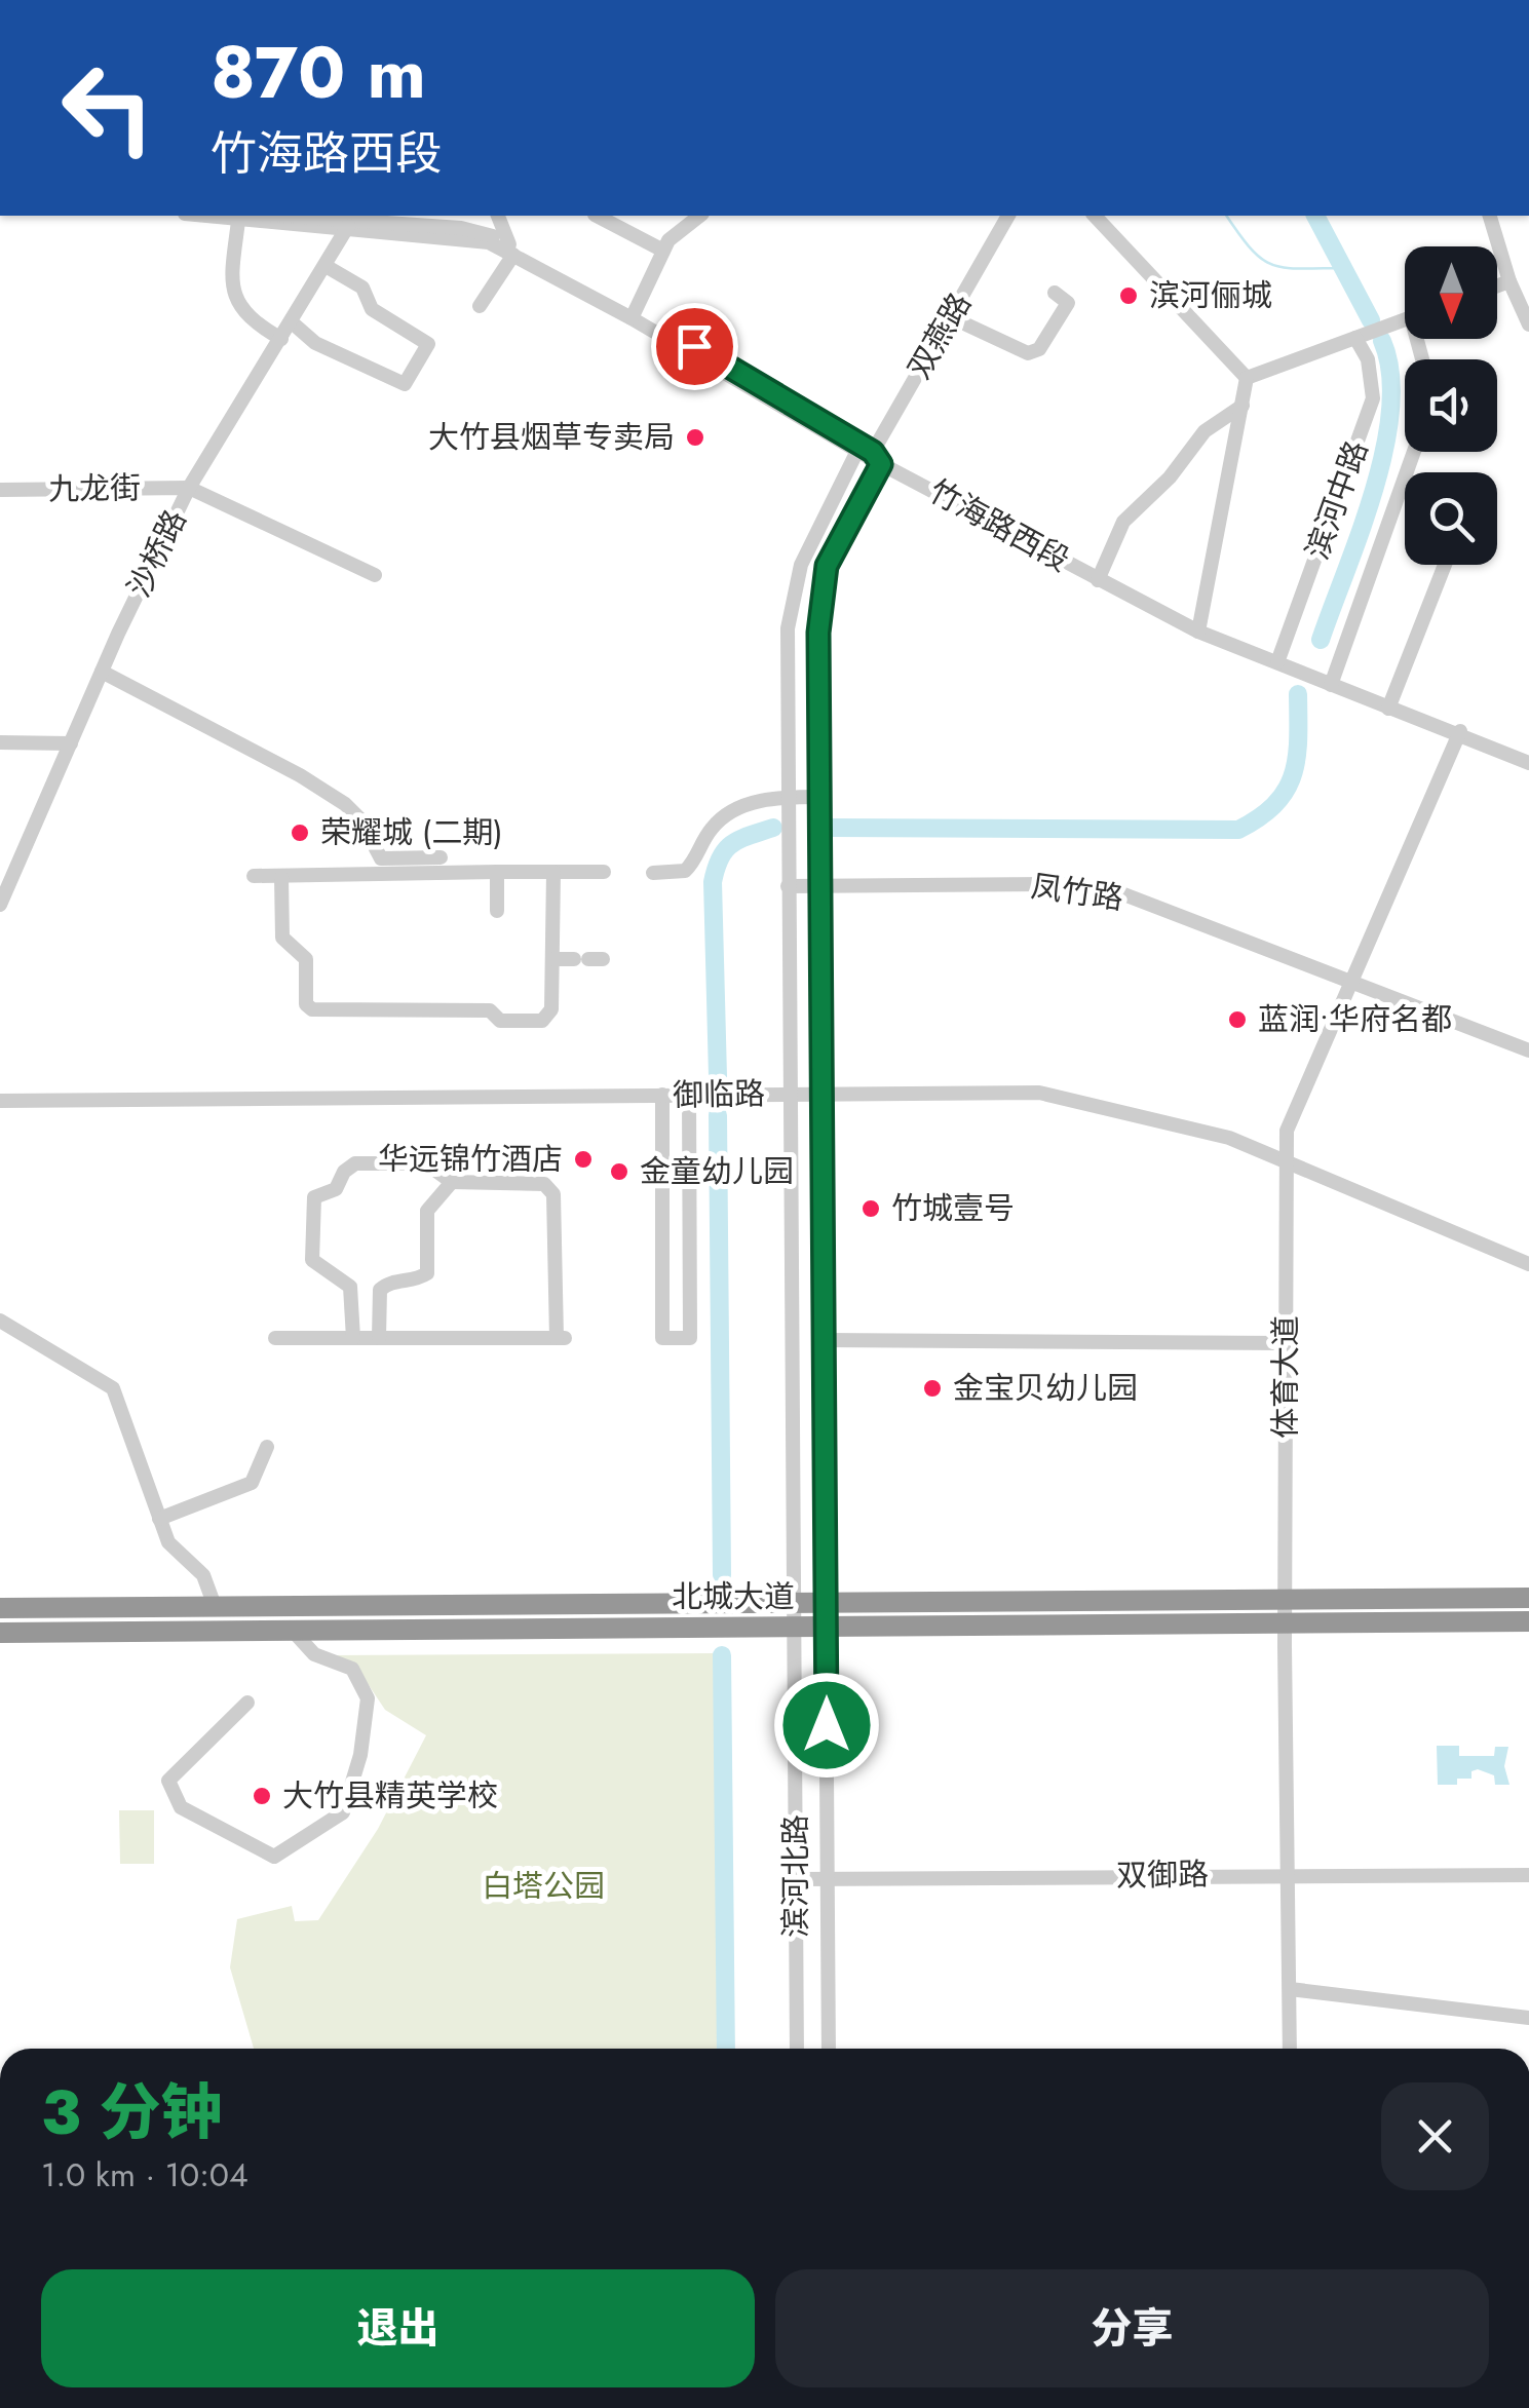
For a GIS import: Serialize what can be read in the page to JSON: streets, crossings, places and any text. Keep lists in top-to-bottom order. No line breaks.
{"streets":{"highway":["北城大道"],"street":["双燕路","九龙街","滨河中路","竹海路西段","沙桥路","凤竹路","御临路","体育大道","双御路","滨河北路"]},"crossings":[["双燕路","竹海路西段"],["双燕路","滨河北路"],["九龙街","沙桥路"],["滨河中路","竹海路西段"],["竹海路西段","沙桥路"],["竹海路西段","体育大道"],["竹海路西段","滨河北路"],["凤竹路","体育大道"],["凤竹路","滨河北路"],["御临路","体育大道"],["御临路","滨河北路"],["体育大道","北城大道"],["体育大道","双御路"],["北城大道","滨河北路"],["双御路","滨河北路"]],"parks":["白塔公园"],"places":["滨河俪城","大竹县烟草专卖局","荣耀城 (二期)","蓝润•华府名都","华远锦竹酒店","金童幼儿园","竹城壹号","金宝贝幼儿园","大竹县精英学校"],"north":"bottom","page":{"turn":["870 m","竹海路西段"],"heading":["3 分钟","1.0 km · 10:04"],"buttons":["退出","分享"]}}
